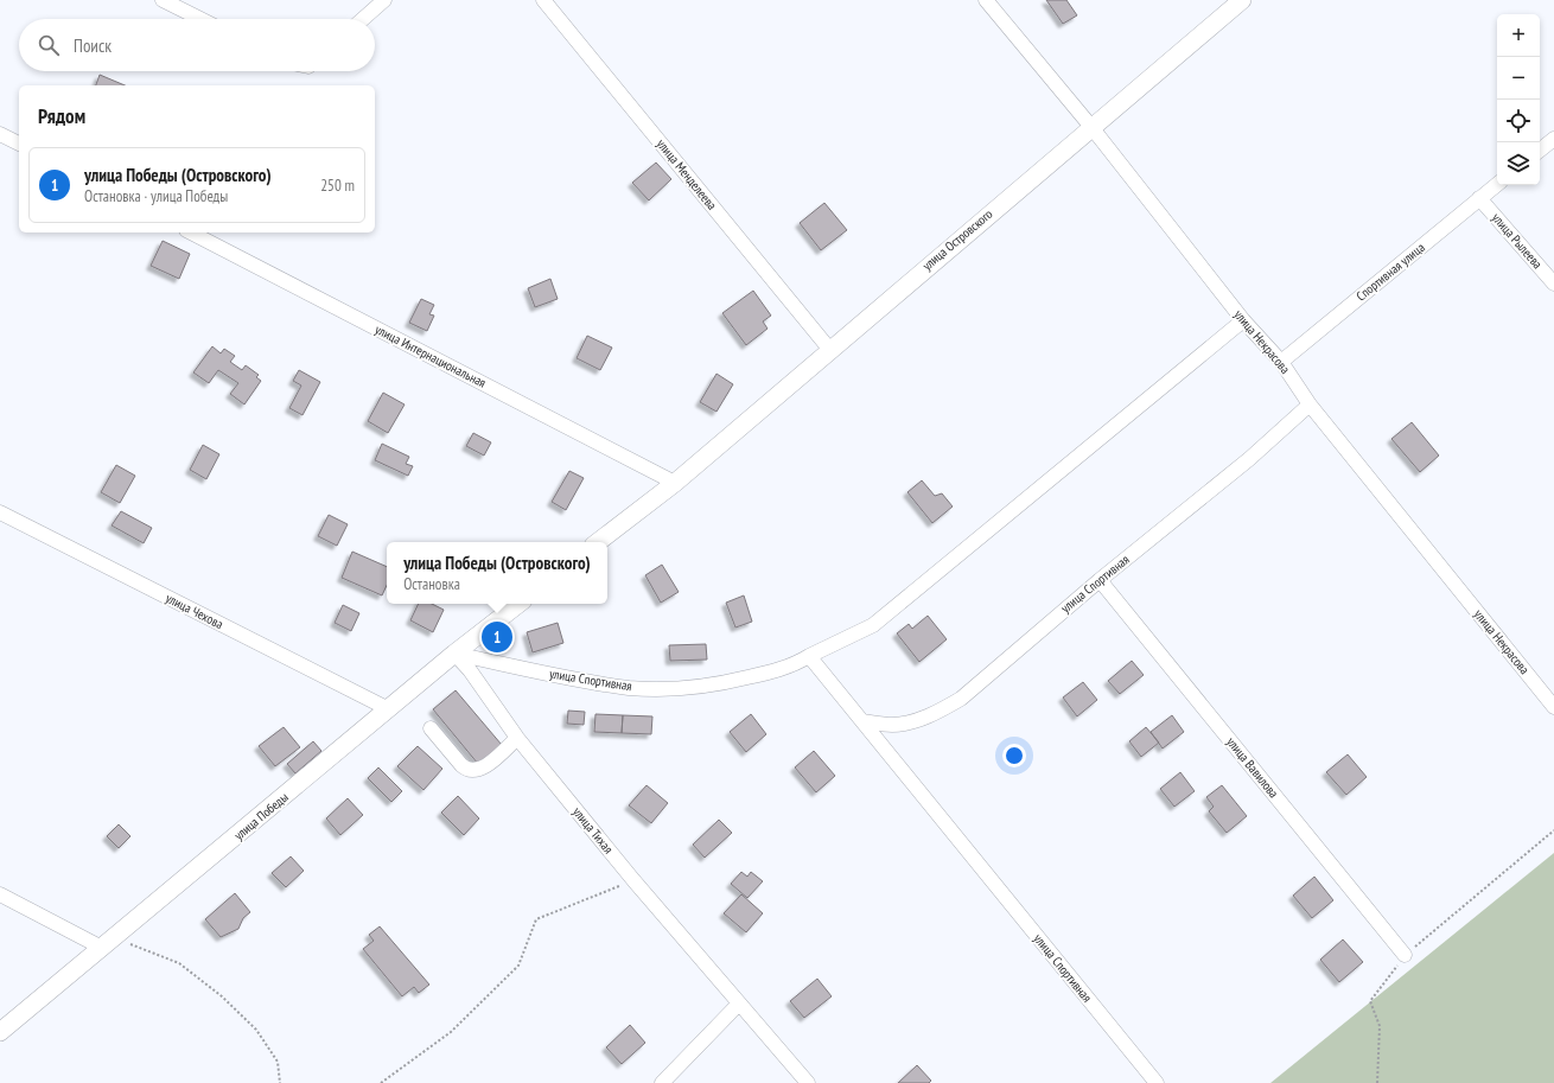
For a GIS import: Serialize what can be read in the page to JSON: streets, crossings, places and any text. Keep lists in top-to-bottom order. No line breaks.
{"streets":{"main road":["улица Островского","улица Победы"],"street":["улица Менделеева","улица Рылеева","Спортивная улица","улица Некрасова","улица Интернациональная","улица Спортивная","улица Чехова","улица Вавилова","улица Тихая"]},"crossings":[["улица Менделеева","улица Островского"],["улица Островского","улица Некрасова"],["улица Островского","улица Интернациональная"],["улица Рылеева","Спортивная улица"],["Спортивная улица","улица Некрасова"],["улица Некрасова","улица Спортивная"],["улица Спортивная","улица Вавилова"],["улица Спортивная","улица Победы"],["улица Спортивная","улица Тихая"],["улица Чехова","улица Победы"],["улица Победы","улица Тихая"]],"page":{"map_buttons":["+","−"],"search":"Поиск","heading":"Рядом","list":[{"mark":"1","name":"улица Победы (Островского)","note":"Остановка · улица Победы","value":"250 m"}],"popup":["улица Победы (Островского)","Остановка"],"pins":"1"}}
